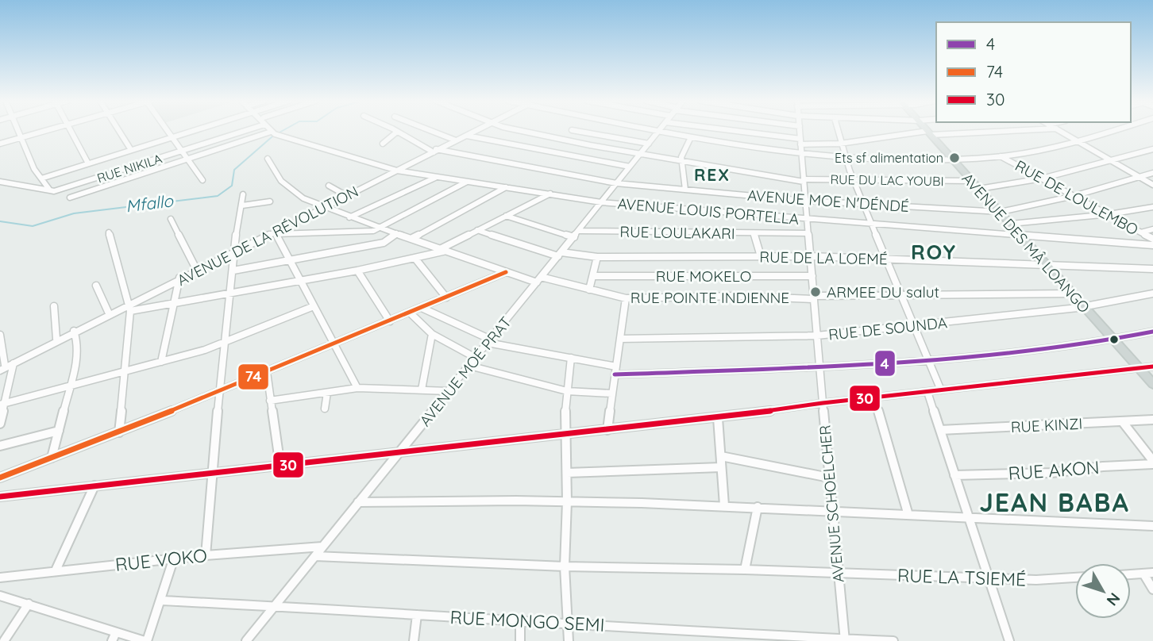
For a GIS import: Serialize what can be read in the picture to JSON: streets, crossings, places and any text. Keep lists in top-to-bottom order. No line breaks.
{"streets":{"main road":["AVENUE DES MÂ LOANGO"],"street":["RUE NIKILA","RUE DU LAC YOUBI","RUE DE LOULEMBO","AVENUE MOE N'DÉNDÉ","AVENUE LOUIS PORTELLA","RUE LOULAKARI","AVENUE DE LA RÉVOLUTION","RUE DE LA LOEMÉ","RUE MOKELO","RUE POINTE INDIENNE","RUE DE SOUNDA","AVENUE MOÉ PRAT","RUE KINZI","RUE AKON","AVENUE SCHOELCHER","RUE VOKO","RUE LA TSIEMÉ","RUE MONGO SEMI"]},"crossings":[["RUE DU LAC YOUBI","AVENUE DES MÂ LOANGO"],["RUE DU LAC YOUBI","AVENUE MOÉ PRAT"],["RUE DU LAC YOUBI","AVENUE SCHOELCHER"],["RUE DE LOULEMBO","AVENUE MOE N'DÉNDÉ"],["AVENUE MOE N'DÉNDÉ","AVENUE DE LA RÉVOLUTION"],["AVENUE MOE N'DÉNDÉ","AVENUE DES MÂ LOANGO"],["AVENUE MOE N'DÉNDÉ","AVENUE MOÉ PRAT"],["AVENUE MOE N'DÉNDÉ","AVENUE SCHOELCHER"],["AVENUE LOUIS PORTELLA","AVENUE DE LA RÉVOLUTION"],["AVENUE LOUIS PORTELLA","AVENUE DES MÂ LOANGO"],["AVENUE LOUIS PORTELLA","AVENUE MOÉ PRAT"],["AVENUE LOUIS PORTELLA","AVENUE SCHOELCHER"],["RUE LOULAKARI","AVENUE MOÉ PRAT"],["RUE LOULAKARI","AVENUE SCHOELCHER"],["AVENUE DE LA RÉVOLUTION","RUE POINTE INDIENNE"],["AVENUE DES MÂ LOANGO","RUE DE LA LOEMÉ"],["AVENUE DES MÂ LOANGO","RUE POINTE INDIENNE"],["AVENUE DES MÂ LOANGO","RUE DE SOUNDA"],["RUE DE LA LOEMÉ","AVENUE MOÉ PRAT"],["RUE DE LA LOEMÉ","AVENUE SCHOELCHER"],["RUE MOKELO","AVENUE SCHOELCHER"],["RUE POINTE INDIENNE","AVENUE MOÉ PRAT"],["RUE POINTE INDIENNE","AVENUE SCHOELCHER"],["RUE DE SOUNDA","AVENUE SCHOELCHER"],["AVENUE MOÉ PRAT","RUE VOKO"],["AVENUE MOÉ PRAT","RUE LA TSIEMÉ"],["AVENUE MOÉ PRAT","RUE MONGO SEMI"],["AVENUE SCHOELCHER","RUE LA TSIEMÉ"],["AVENUE SCHOELCHER","RUE MONGO SEMI"]],"districts":["REX","ROY","JEAN BABA"],"water":["Mfallo"],"places":["Ets sf alimentation","ARMEE DU salut"],"lines":["transit line 74","transit line 4","transit line 30"],"legend":["4","74","30"],"north":"bottom right"}
